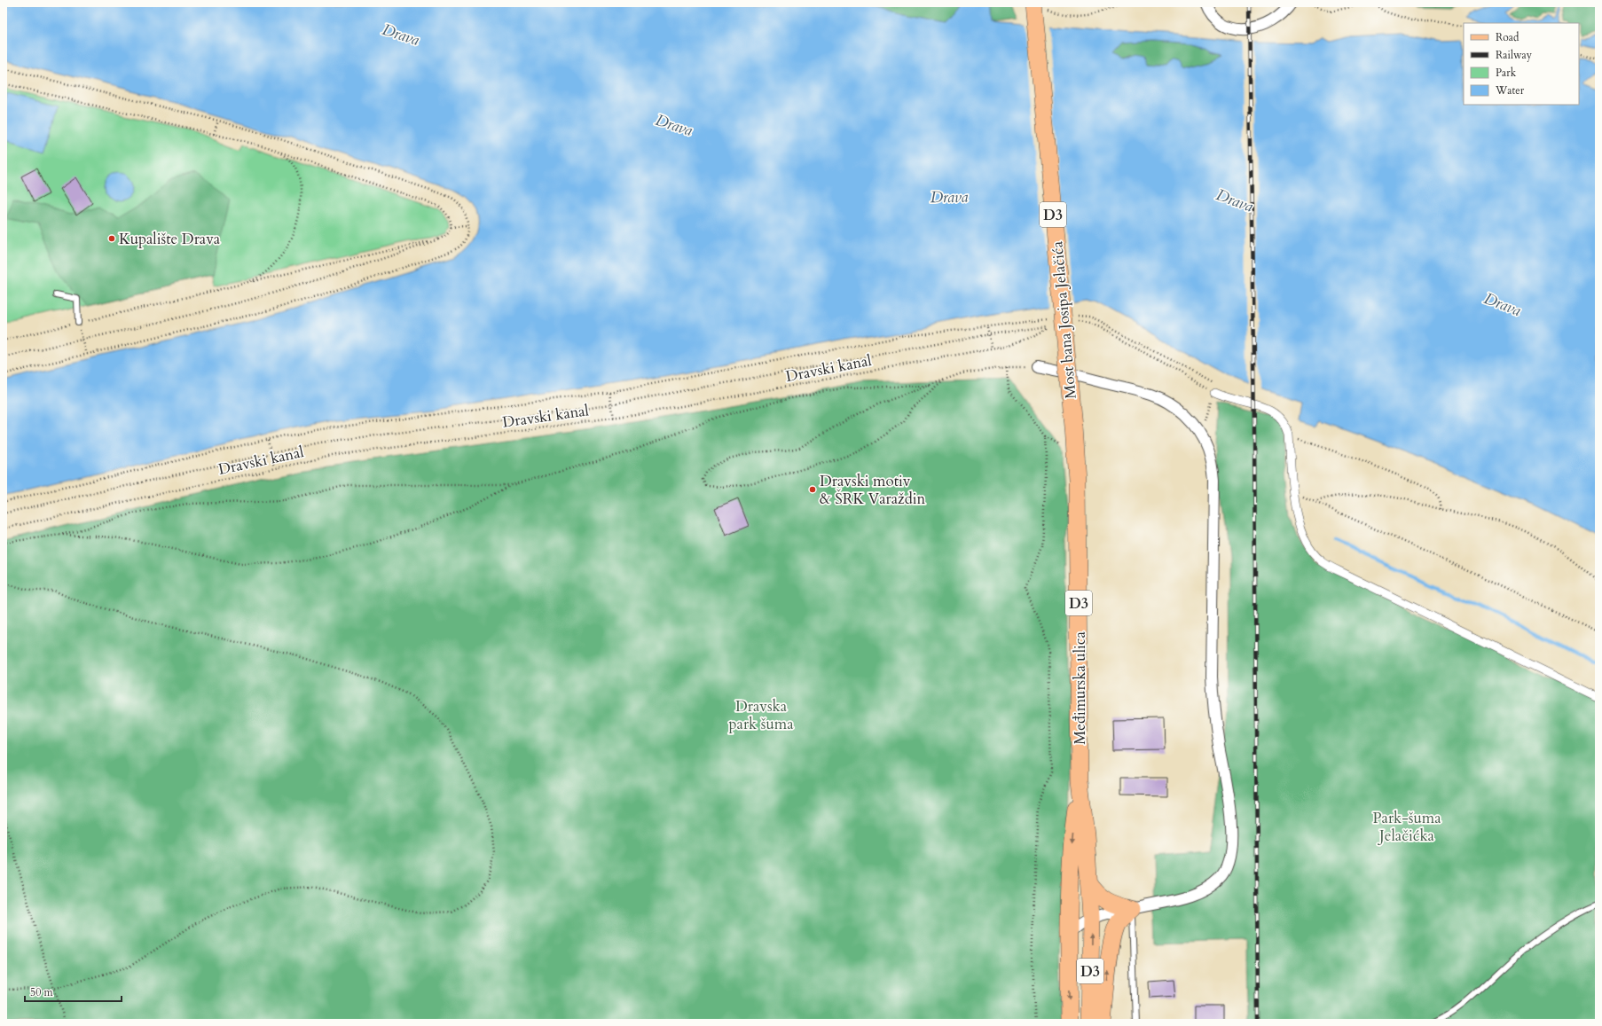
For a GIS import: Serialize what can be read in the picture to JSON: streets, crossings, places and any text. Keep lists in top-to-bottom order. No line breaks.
{"streets":{"main road":["D3","Most bana Josipa Jelačića","Međimurska ulica"],"path":["Dravski kanal"]},"crossings":[["Most bana Josipa Jelačića","Međimurska ulica"]],"water":["Drava"],"parks":["Dravska park šuma","Park-šuma Jelačićka"],"places":["Kupalište Drava","Dravski motiv & ŠRK Varaždin"],"legend":["Road","Railway","Park","Water"],"scale_bar":"50 m"}
